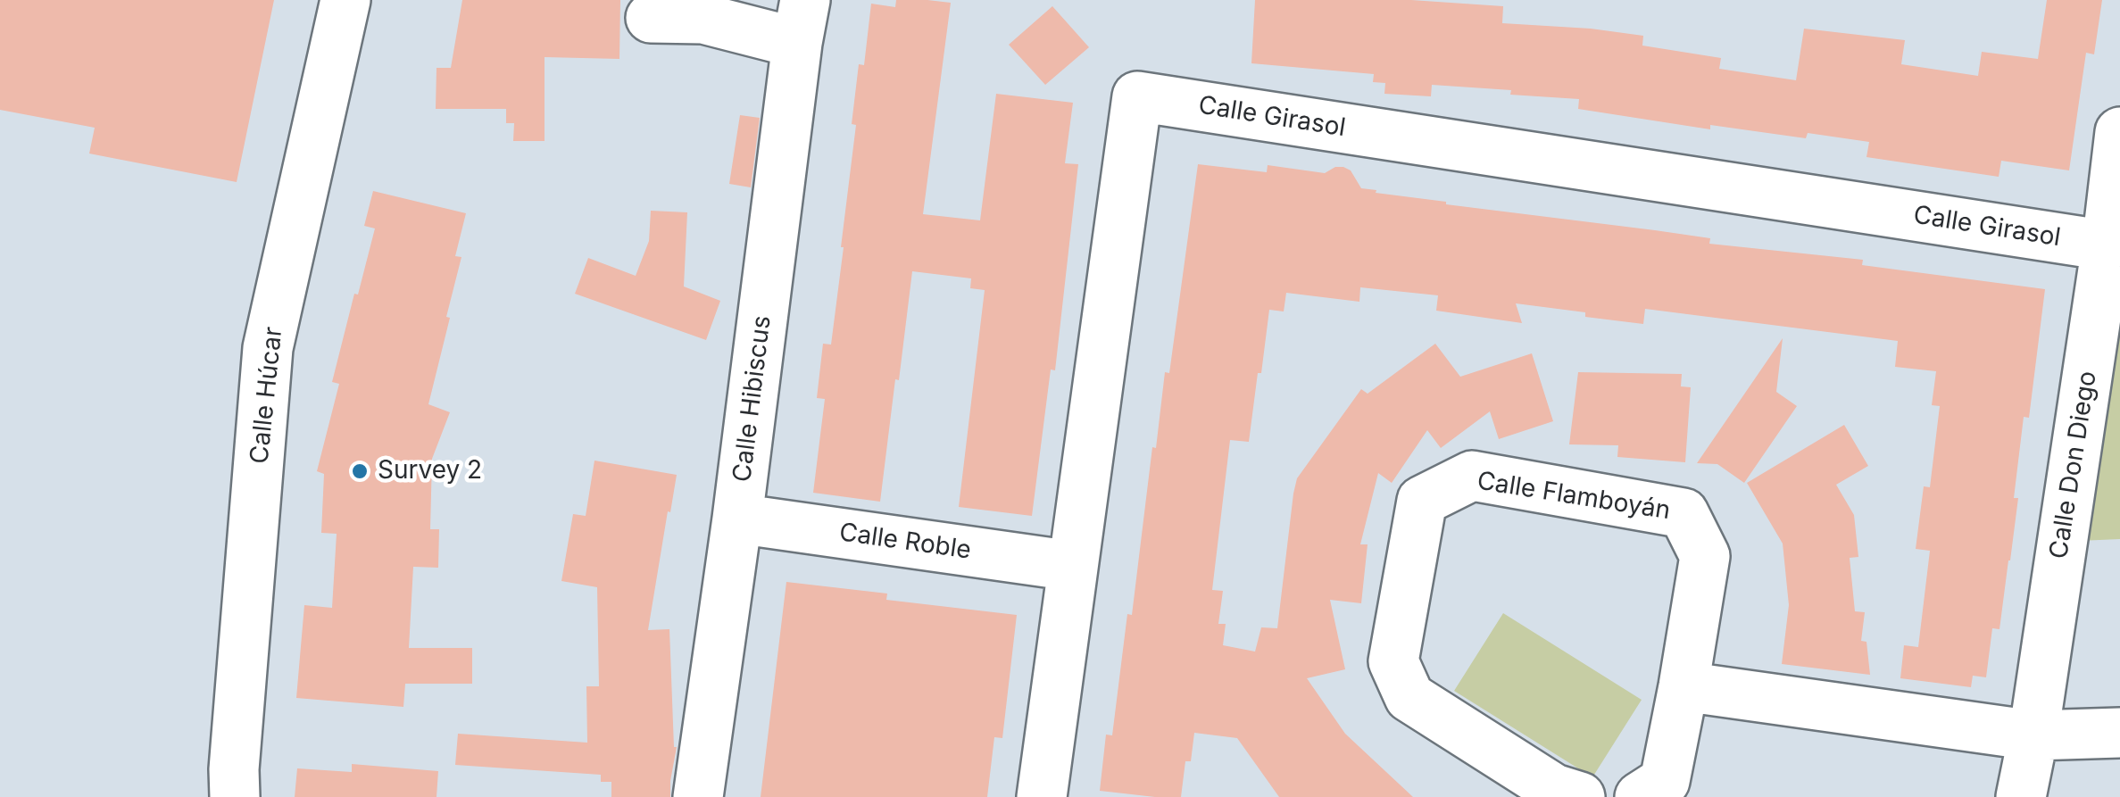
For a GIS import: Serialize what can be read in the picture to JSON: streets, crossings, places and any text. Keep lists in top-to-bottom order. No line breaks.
{"streets":{"street":["Calle Girasol","Calle Húcar","Calle Hibiscus","Calle Don Diego","Calle Flamboyán","Calle Roble"]},"crossings":[["Calle Girasol","Calle Don Diego"],["Calle Girasol","Calle Roble"],["Calle Hibiscus","Calle Roble"]],"places":["Survey 2"]}
